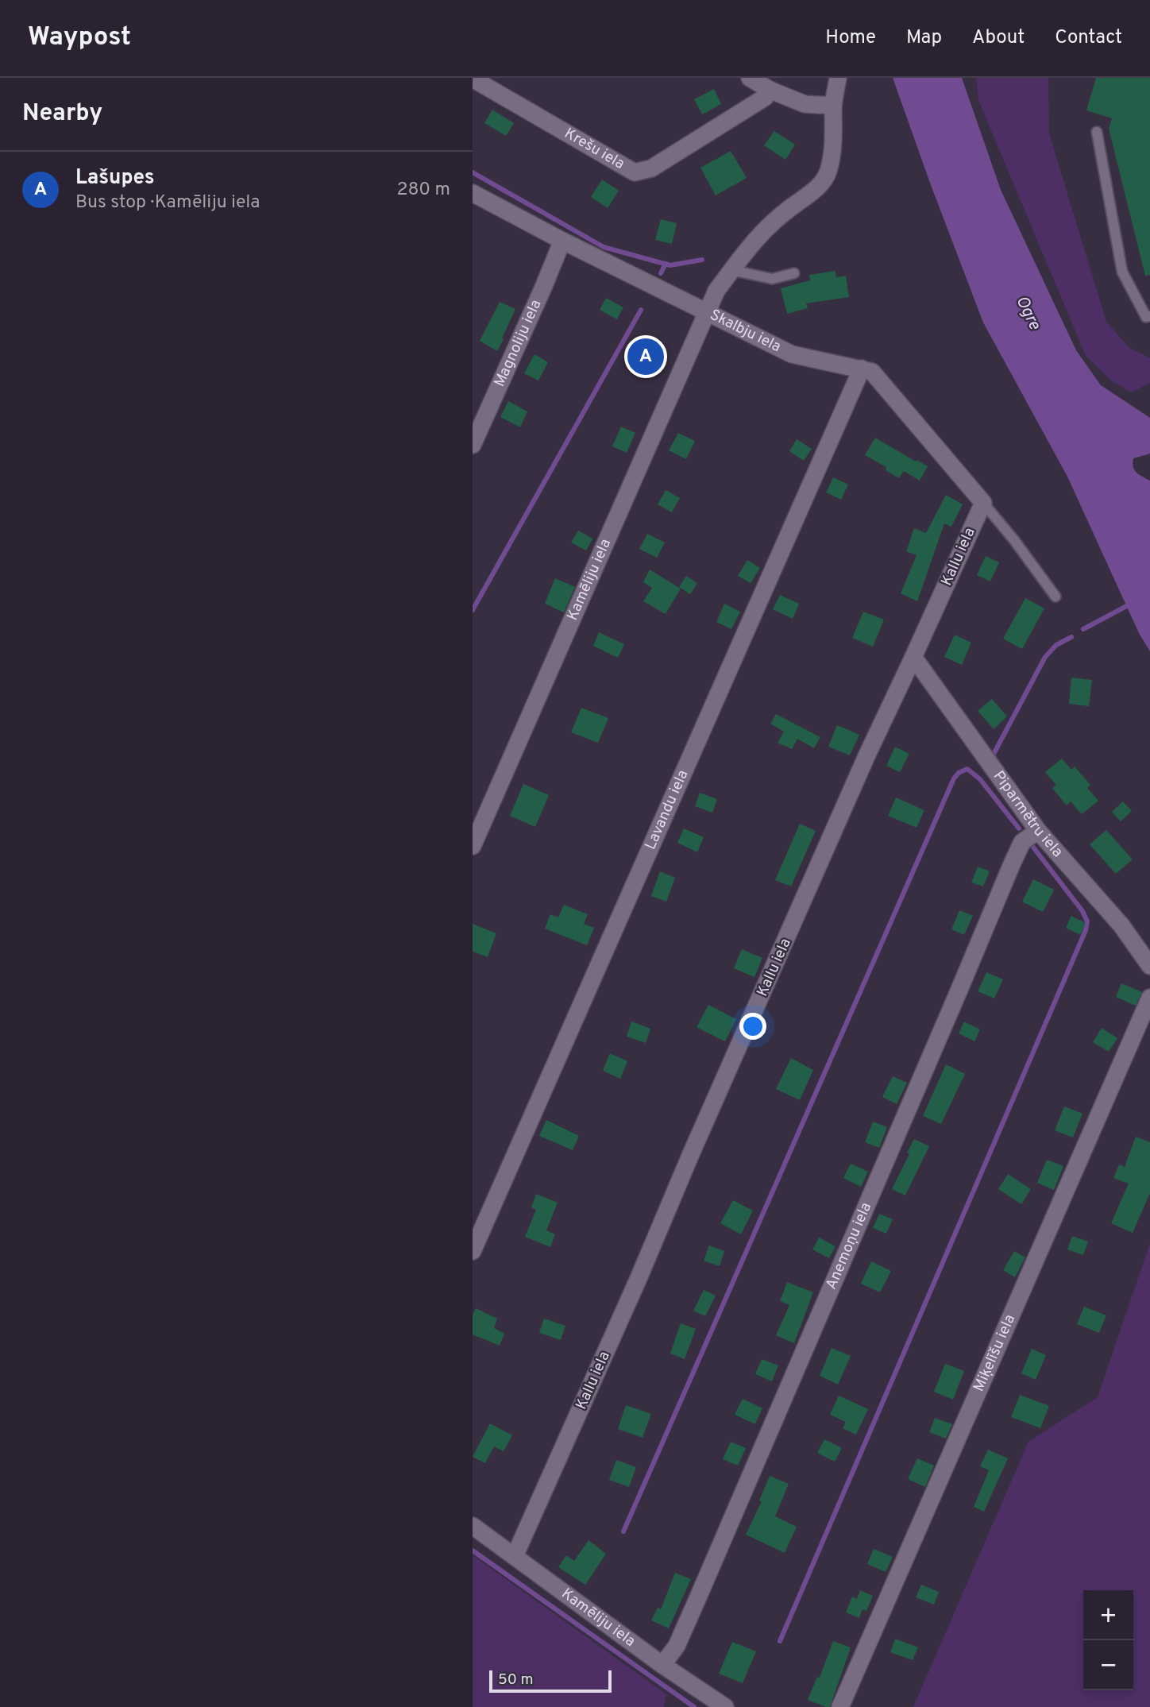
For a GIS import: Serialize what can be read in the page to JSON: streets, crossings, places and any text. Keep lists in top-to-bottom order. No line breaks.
{"streets":{"street":["Krešu iela","Skalbju iela","Magnoliju iela","Kallu iela","Kamēliju iela","Lavandu iela","Piparmētru iela","Anemoņu iela","Miķelīšu iela"]},"crossings":[["Skalbju iela","Magnoliju iela"],["Skalbju iela","Kallu iela"],["Skalbju iela","Kamēliju iela"],["Skalbju iela","Lavandu iela"],["Kallu iela","Kamēliju iela"],["Kallu iela","Piparmētru iela"],["Kamēliju iela","Anemoņu iela"],["Piparmētru iela","Anemoņu iela"]],"water":["Ogre"],"scale_bar":"50 m","page":{"header":"Waypost","nav":["Home","Map","About","Contact"],"heading":"Nearby","list":[{"mark":"A","name":"Lašupes","note":"Bus stop · Kamēliju iela","value":"280 m"}],"pins":"A","map_buttons":["+","−"],"scale":"50 m"}}
